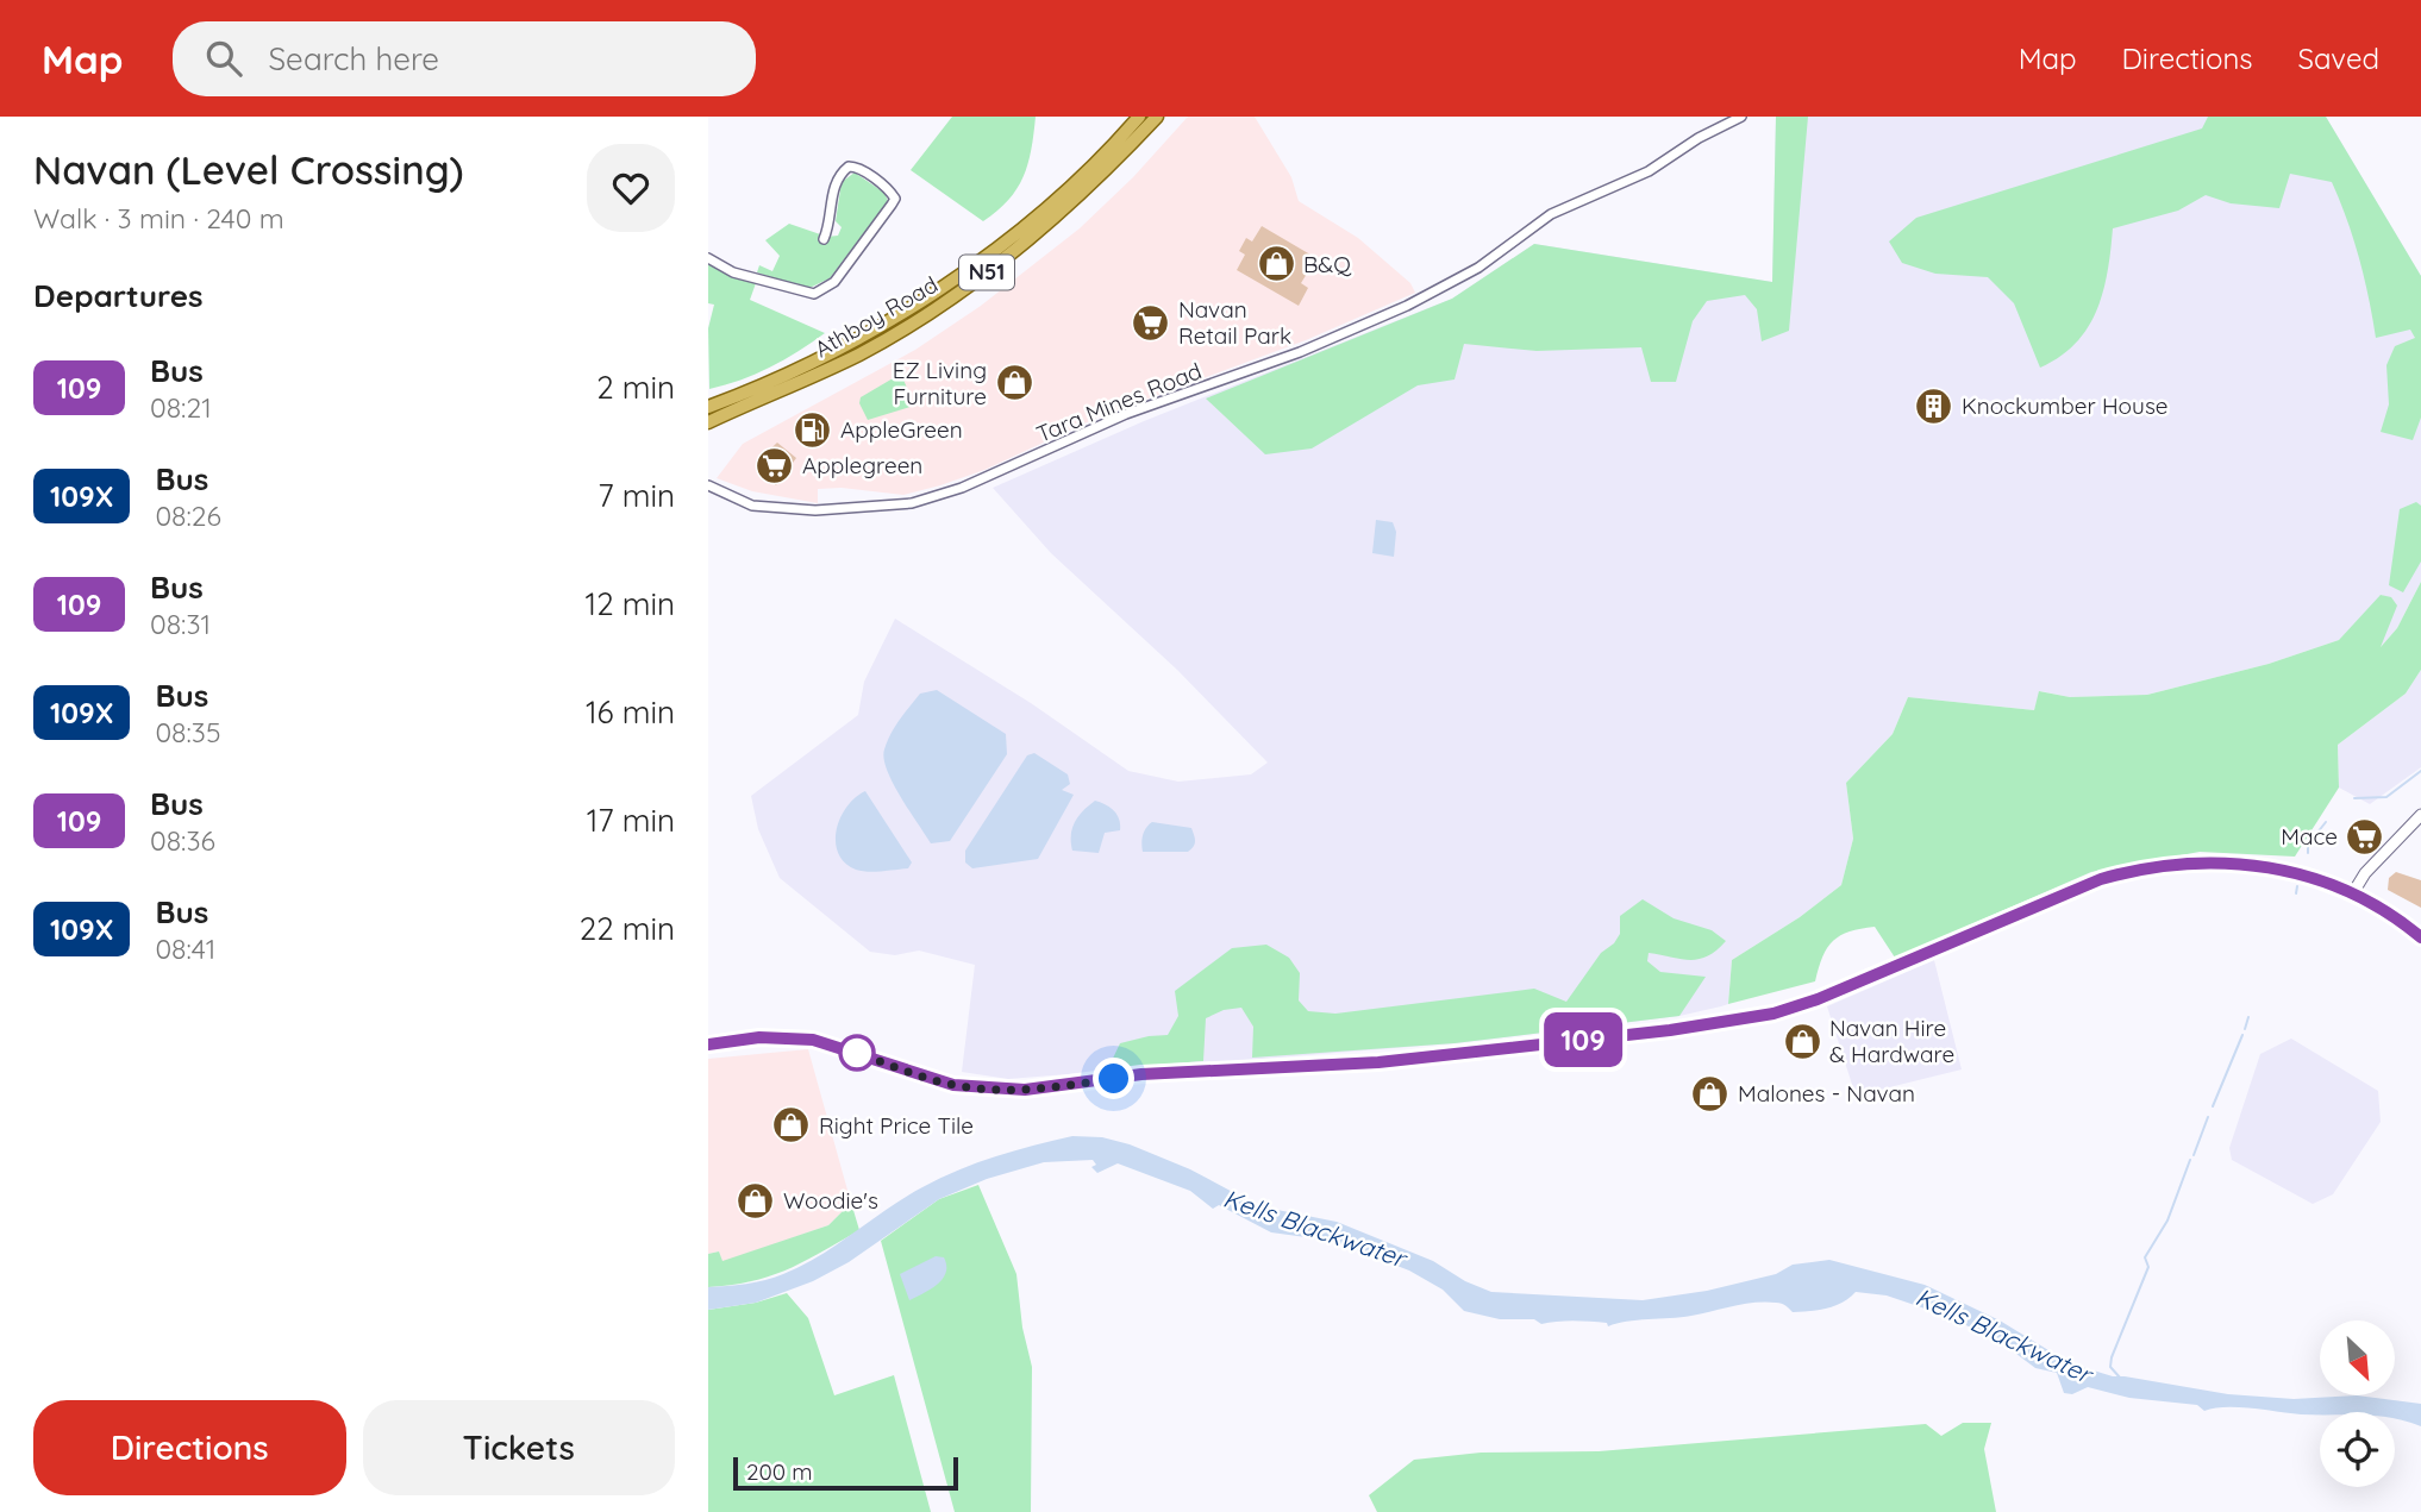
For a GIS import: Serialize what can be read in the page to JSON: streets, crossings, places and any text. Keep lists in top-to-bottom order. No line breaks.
{"streets":{"main road":["N51","Athboy Road"],"street":["Tara Mines Road"]},"water":["Kells Blackwater"],"places":{"shop":["B&Q","EZ Living Furniture","Navan Hire & Hardware","Malones - Navan","Right Price Tile","Woodie's"],"supermarket":["Navan Retail Park","Applegreen","Mace"],"building":["Knockumber House"],"fuel station":["AppleGreen"]},"lines":["bus line 109"],"scale_bar":"200 m","north":"bottom right","page":{"header":"Map","search":"Search here","nav":["Map","Directions","Saved"],"heading":[["Navan (Level Crossing)","Walk · 3 min · 240 m"],"Departures"],"on_map":"109","list":[{"mark":"109","name":"Bus","note":"08:21","value":"2 min"},{"mark":"109X","name":"Bus","note":"08:26","value":"7 min"},{"mark":"109","name":"Bus","note":"08:31","value":"12 min"},{"mark":"109X","name":"Bus","note":"08:35","value":"16 min"},{"mark":"109","name":"Bus","note":"08:36","value":"17 min"},{"mark":"109X","name":"Bus","note":"08:41","value":"22 min"}],"buttons":["Directions","Tickets"],"scale":"200 m"}}
